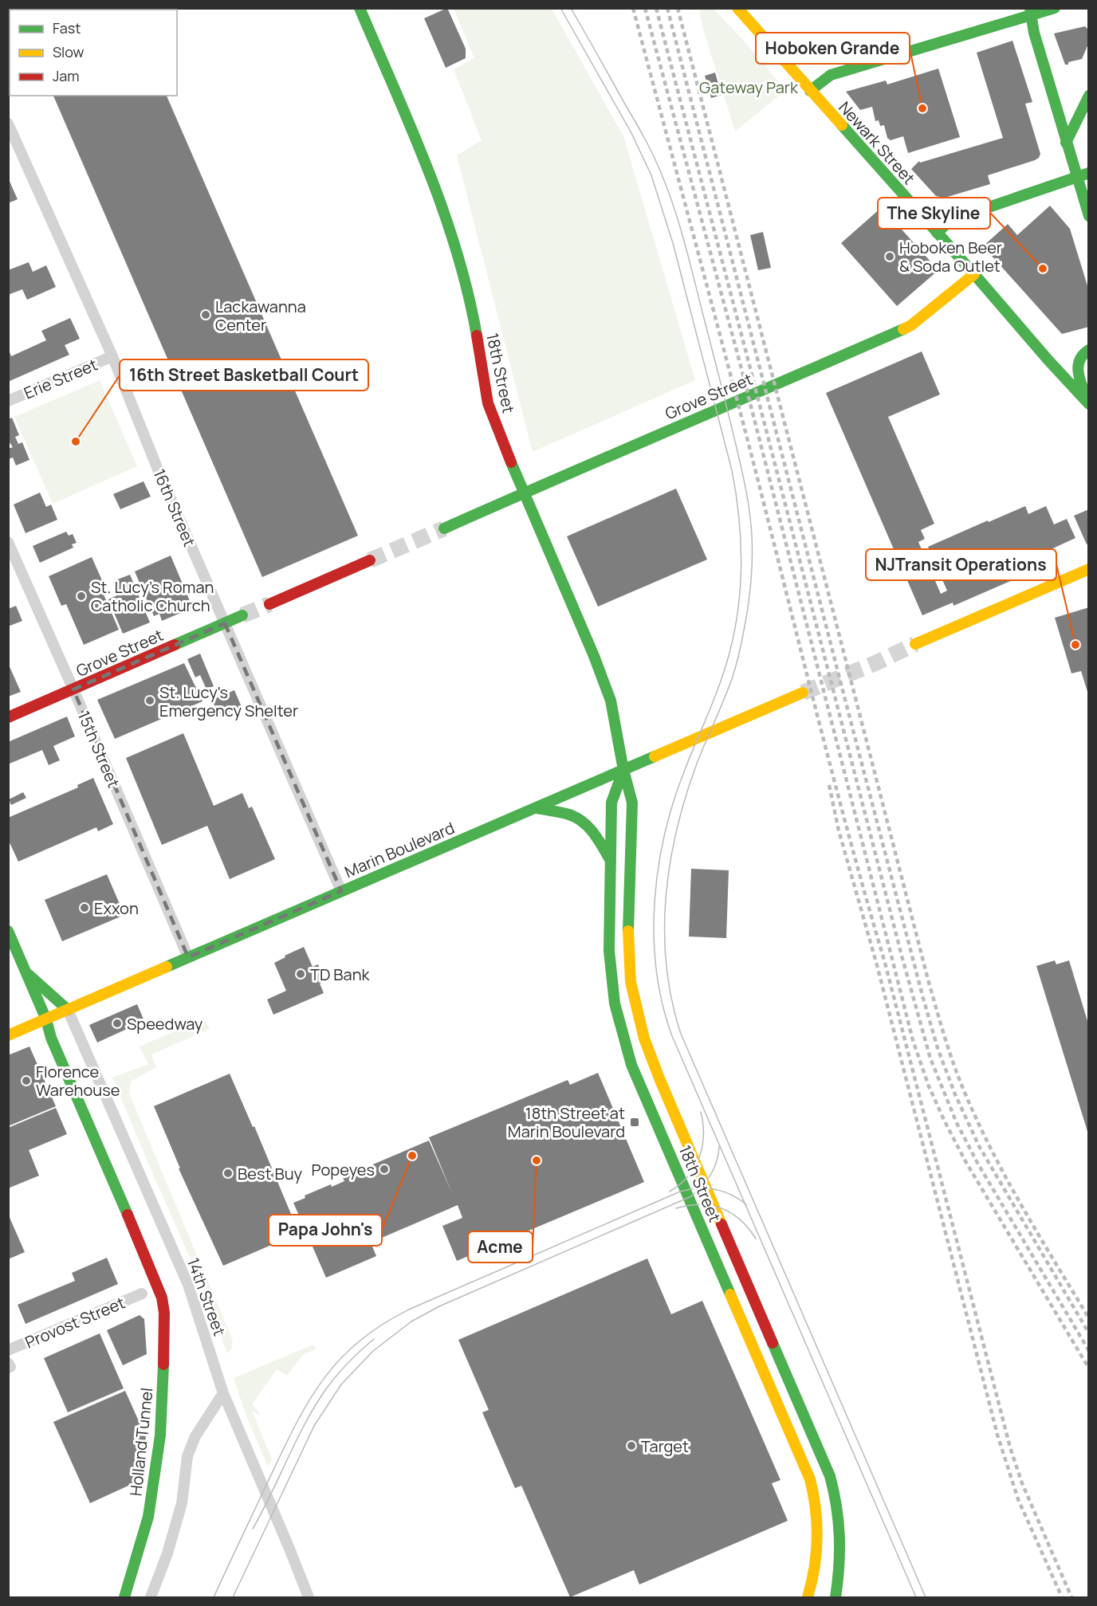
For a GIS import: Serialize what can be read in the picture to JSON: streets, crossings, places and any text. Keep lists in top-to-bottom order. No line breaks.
{"streets":{"main road":["Newark Street","18th Street","Grove Street","Marin Boulevard","Holland Tunnel"],"street":["Erie Street","16th Street","15th Street","14th Street","Provost Street"]},"crossings":[["Newark Street","Grove Street"],["18th Street","Grove Street"],["18th Street","Marin Boulevard"],["Erie Street","16th Street"],["Grove Street","16th Street"],["Grove Street","15th Street"],["16th Street","Marin Boulevard"],["15th Street","Marin Boulevard"],["Marin Boulevard","14th Street"],["Marin Boulevard","Holland Tunnel"]],"parks":["Gateway Park"],"places":{"other":["Hoboken Grande","Hoboken Beer & Soda Outlet","The Skyline","Lackawanna Center","16th Street Basketball Court","St. Lucy's Roman Catholic Church","NJTransit Operations","St. Lucy's Emergency Shelter","Exxon","TD Bank","Speedway","Florence Warehouse","Papa John's","Acme","Popeyes","Best Buy","Target"],"transit":["18th Street at Marin Boulevard"]},"legend":["Fast","Slow","Jam"]}
